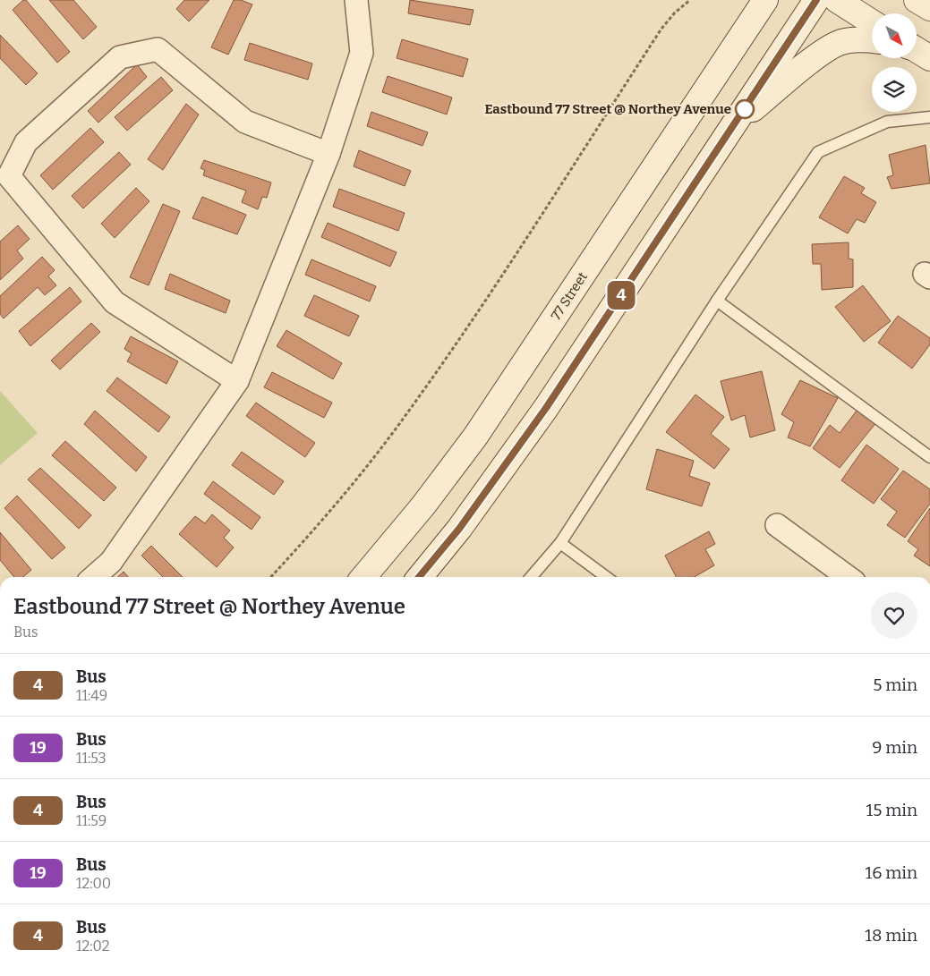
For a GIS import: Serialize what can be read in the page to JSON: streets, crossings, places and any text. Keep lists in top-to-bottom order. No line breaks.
{"streets":{"main road":["77 Street"]},"places":["Eastbound 77 Street @ Northey Avenue"],"lines":["bus line 4"],"north":"bottom right","page":{"on_map":"4","heading":["Eastbound 77 Street @ Northey Avenue","Bus"],"list":[{"mark":"4","name":"Bus","note":"11:49","value":"5 min"},{"mark":"19","name":"Bus","note":"11:53","value":"9 min"},{"mark":"4","name":"Bus","note":"11:59","value":"15 min"},{"mark":"19","name":"Bus","note":"12:00","value":"16 min"},{"mark":"4","name":"Bus","note":"12:02","value":"18 min"}]}}
